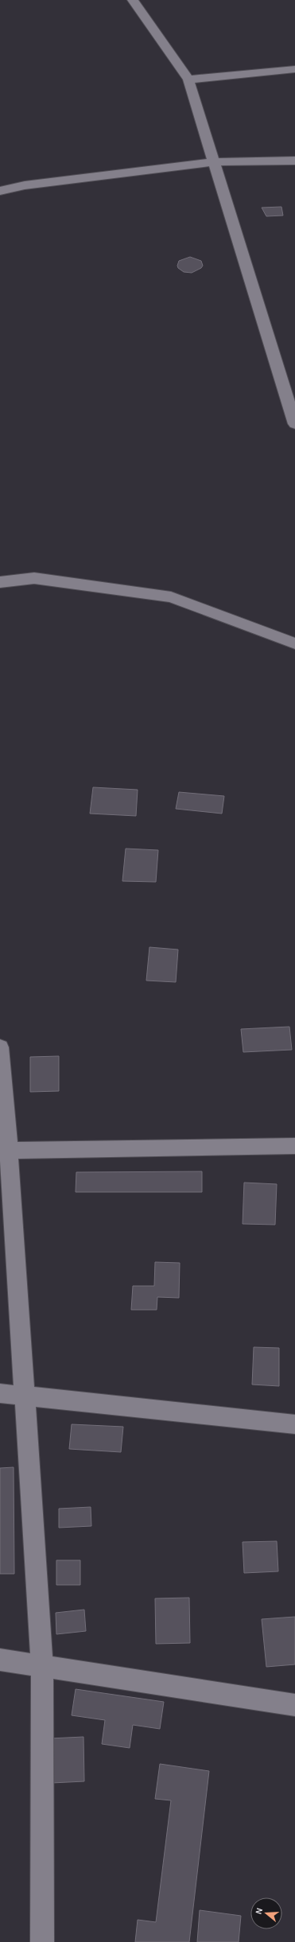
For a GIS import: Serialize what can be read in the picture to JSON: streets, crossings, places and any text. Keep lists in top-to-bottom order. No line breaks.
{"north":"left"}
